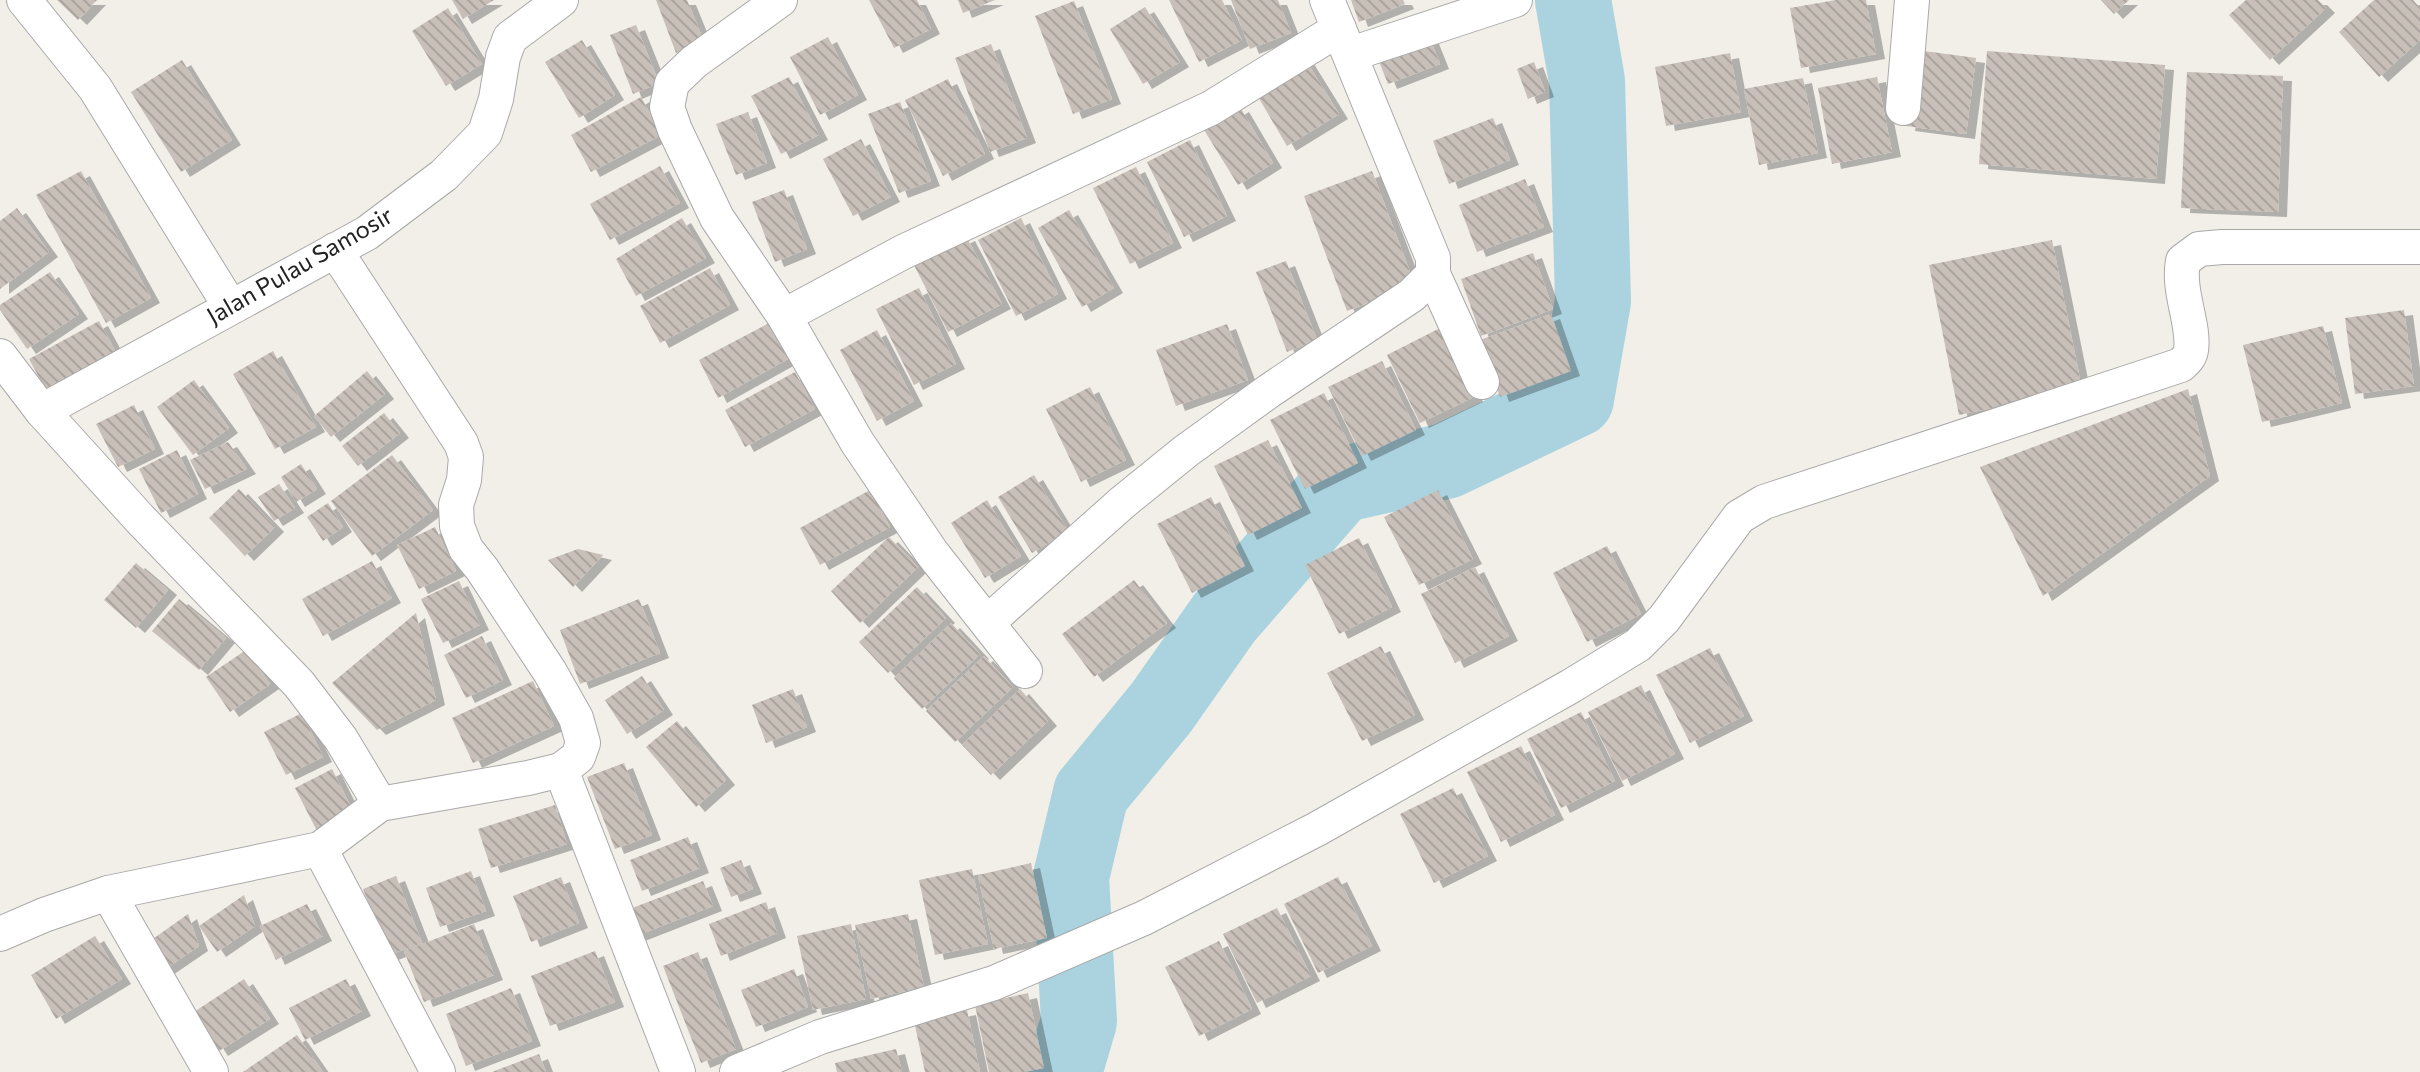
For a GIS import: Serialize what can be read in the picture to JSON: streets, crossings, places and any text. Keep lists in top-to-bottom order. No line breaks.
{"streets":{"street":["Jalan Pulau Samosir"]}}
